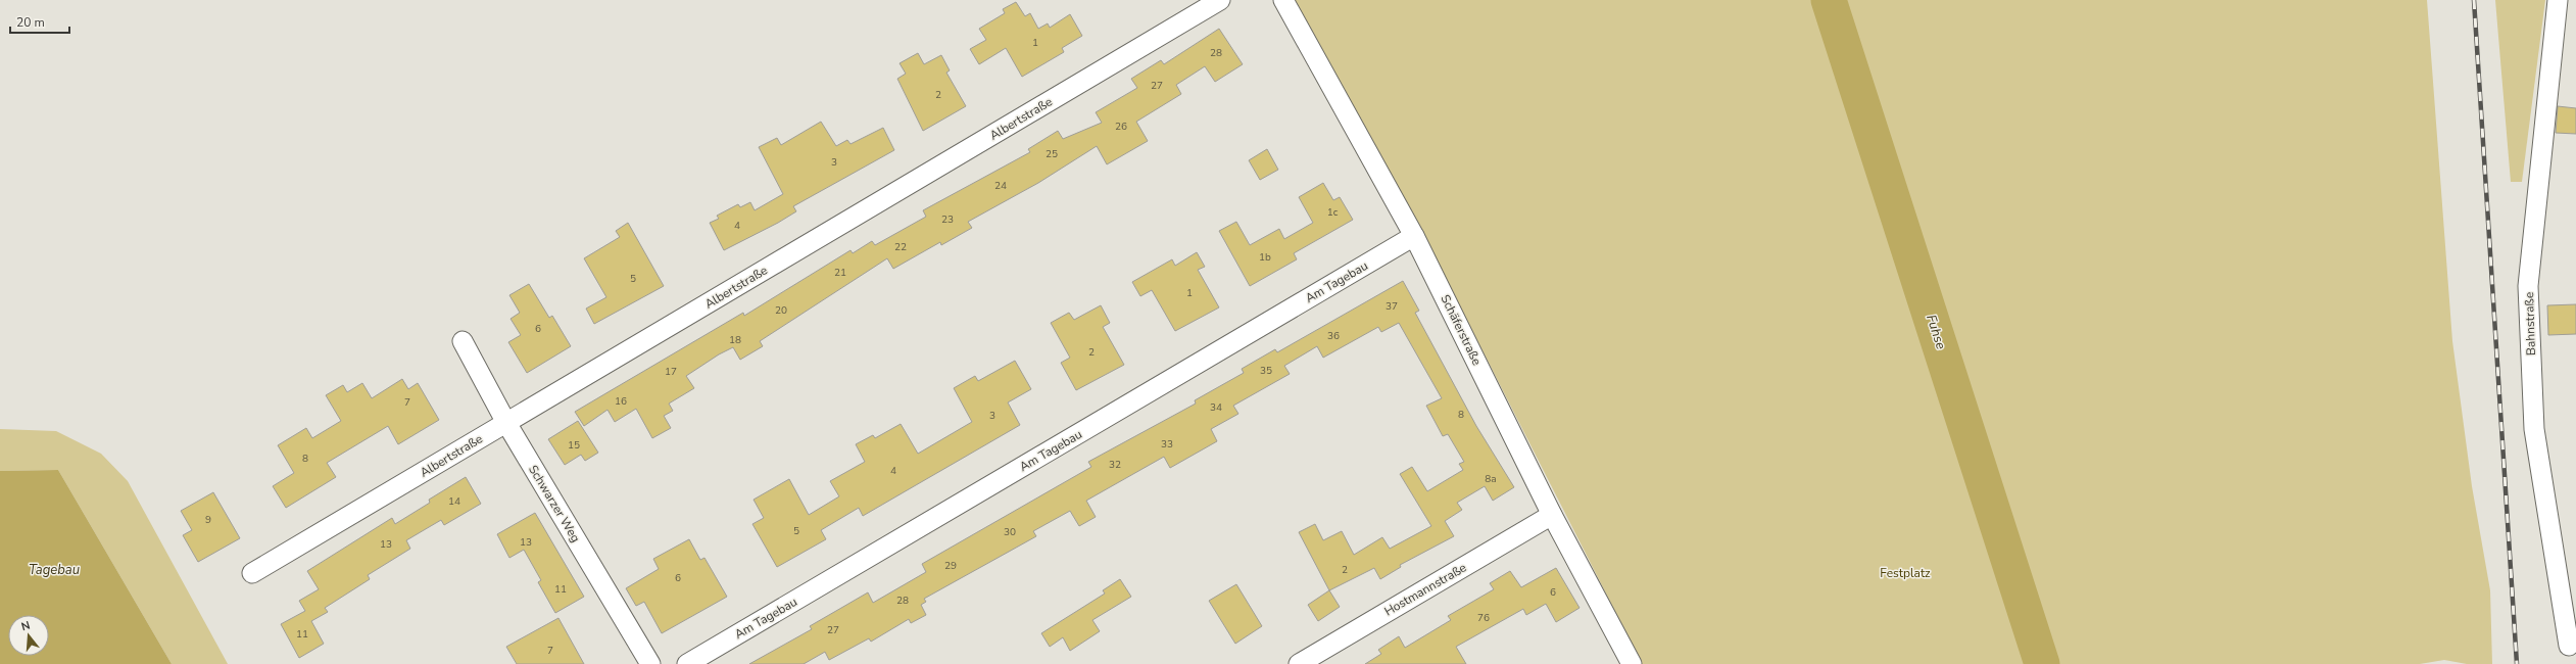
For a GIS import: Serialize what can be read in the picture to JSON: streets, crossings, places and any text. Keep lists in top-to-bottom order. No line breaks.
{"streets":{"street":["Albertstraße","Am Tagebau","Bahnstraße","Schäferstraße","Schwarzer Weg","Hostmannstraße"]},"crossings":[["Albertstraße","Schwarzer Weg"],["Am Tagebau","Schäferstraße"],["Schäferstraße","Hostmannstraße"]],"water":["Fuhse","Tagebau"],"parks":["Festplatz"],"house_numbers":["1","28","27","2","26","25","3","24","1c","23","4","22","1b","21","5","1","37","20","6","36","18","2","35","17","16","7","34","8","3","33","15","8","32","4","8a","14","9","5","30","13","13","29","2","6","11","6","28","76","27","11","7"],"scale_bar":"20 m","north":"top"}
